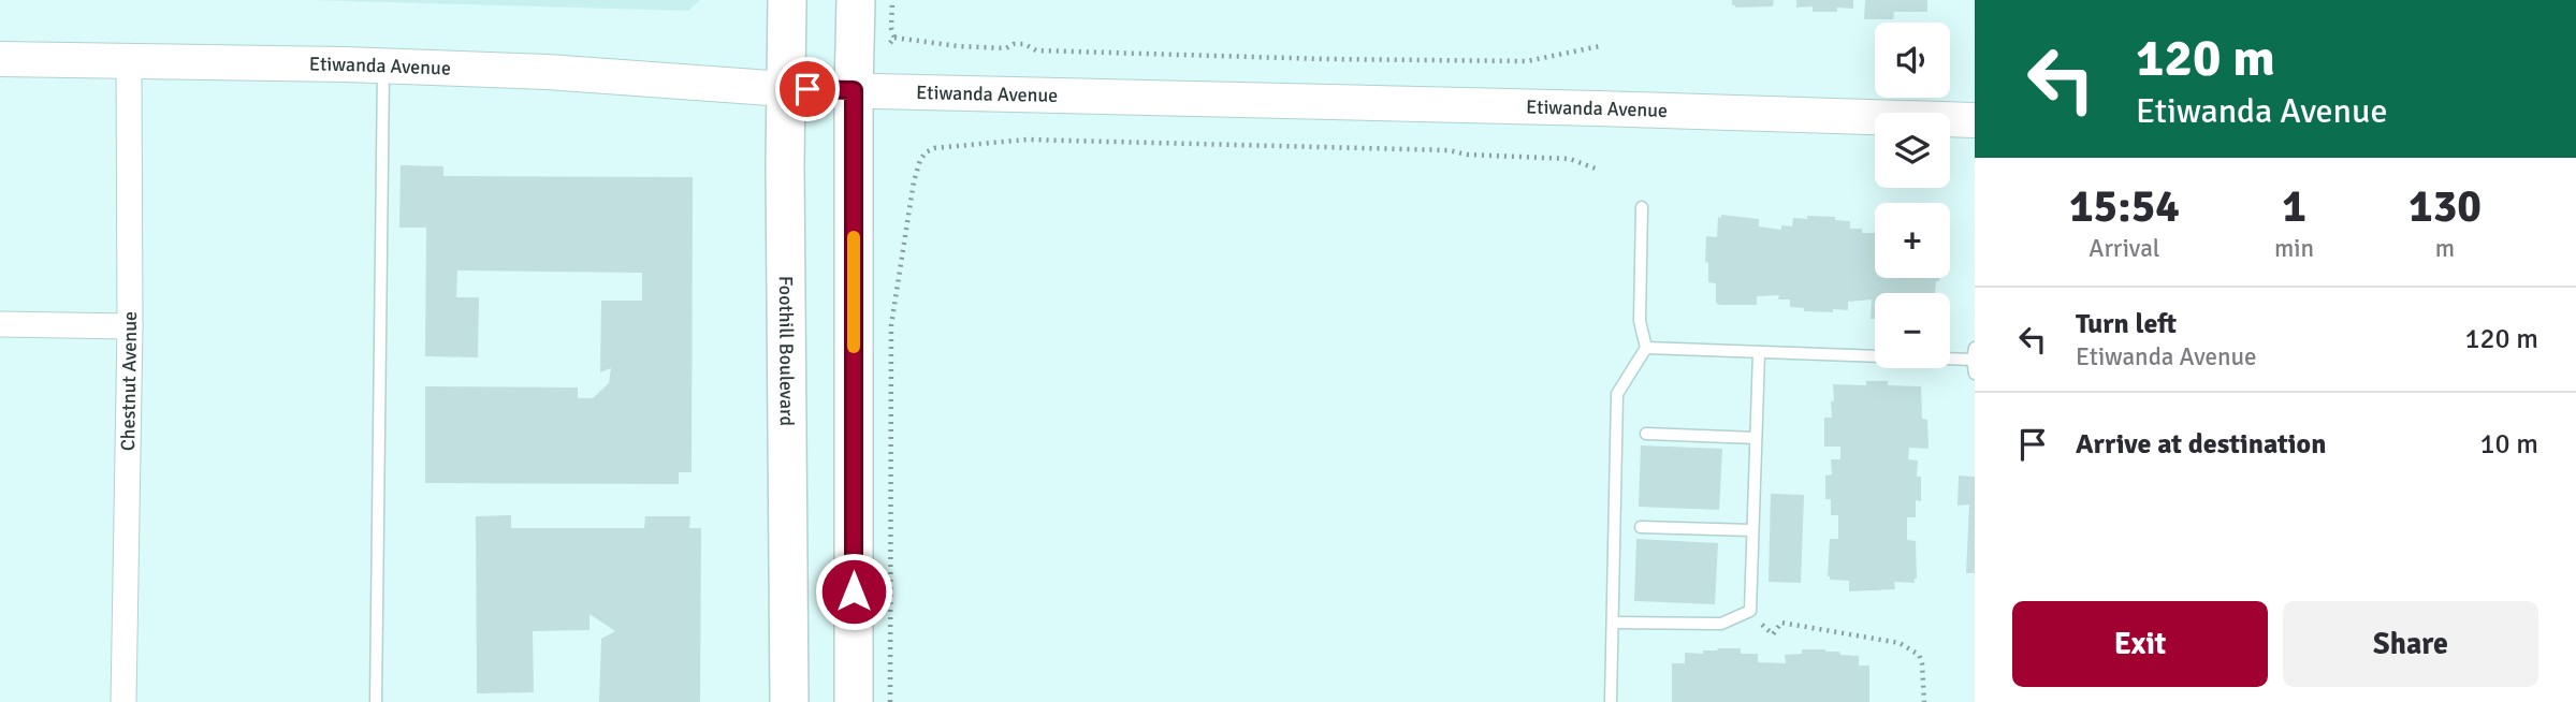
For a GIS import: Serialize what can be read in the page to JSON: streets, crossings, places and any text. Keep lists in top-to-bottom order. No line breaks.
{"streets":{"main road":["Etiwanda Avenue","Foothill Boulevard"],"street":["Chestnut Avenue"]},"crossings":[["Etiwanda Avenue","Foothill Boulevard"],["Etiwanda Avenue","Chestnut Avenue"]],"page":{"turn":["120 m","Etiwanda Avenue"],"map_buttons":["+","−"],"eta":["15:54","Arrival","1","min","130","m"],"list":[{"name":"Turn left","note":"Etiwanda Avenue","value":"120 m"},{"name":"Arrive at destination","value":"10 m"}],"buttons":["Exit","Share"]}}
